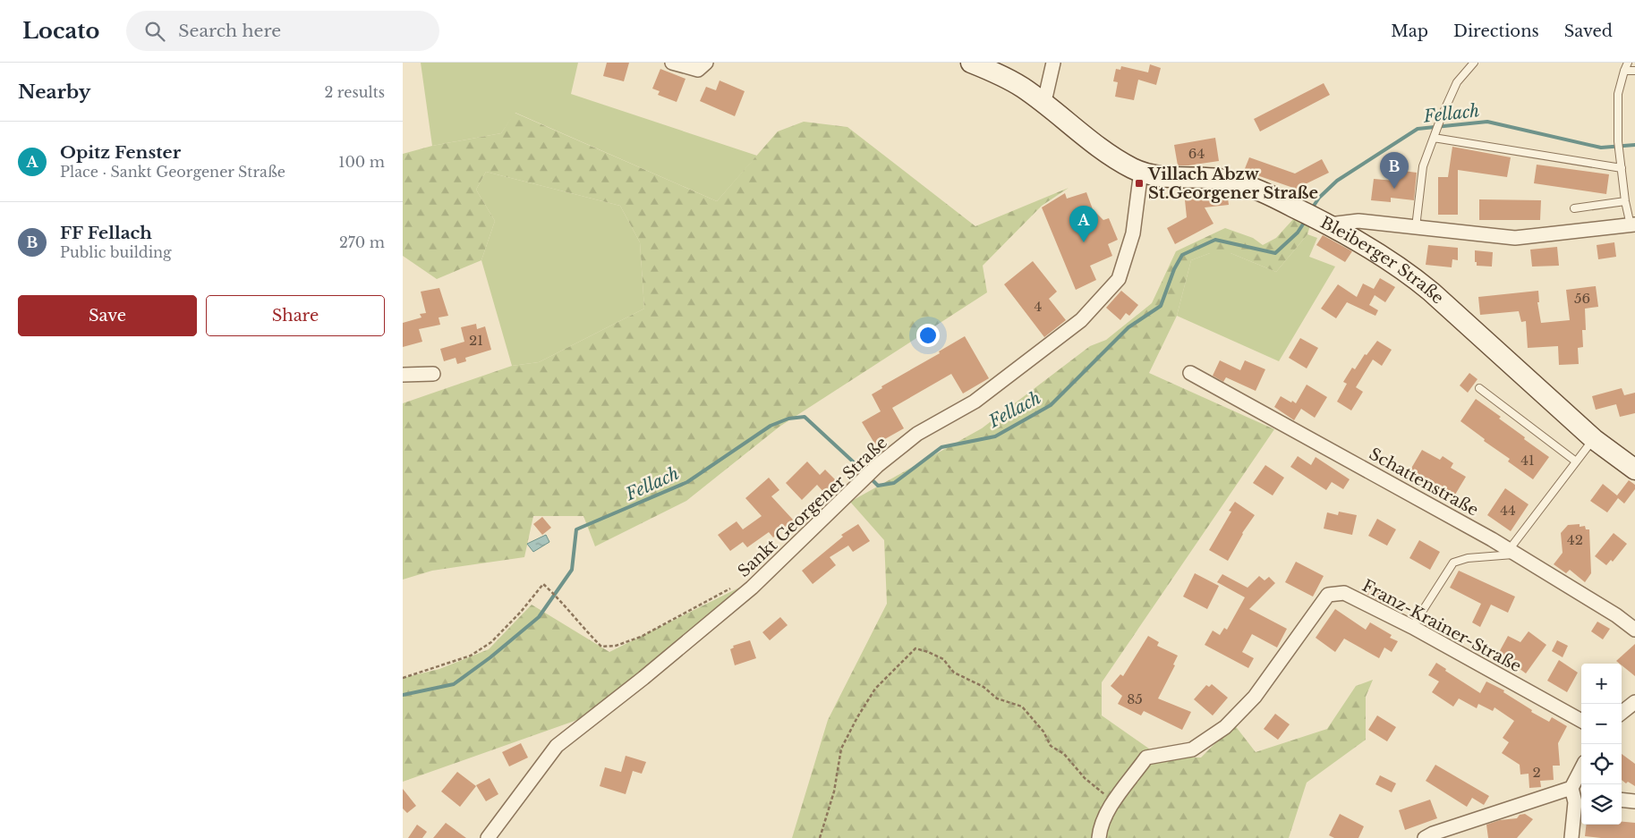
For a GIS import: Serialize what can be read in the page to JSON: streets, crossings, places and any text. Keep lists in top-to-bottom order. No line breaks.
{"streets":{"main road":["Bleiberger Straße"],"street":["Schattenstraße","Sankt Georgener Straße","Franz-Krainer-Straße"]},"crossings":[["Bleiberger Straße","Sankt Georgener Straße"]],"water":["Fellach"],"places":{"transit":["Villach Abzw St.Georgener Straße"]},"house_numbers":["64","56","4","21","41","44","42","85","2"],"page":{"header":"Locato","search":"Search here","nav":["Map","Directions","Saved"],"heading":["Nearby","2 results"],"list":[{"mark":"A","name":"Opitz Fenster","note":"Place · Sankt Georgener Straße","value":"100 m"},{"mark":"B","name":"FF Fellach","note":"Public building","value":"270 m"}],"pins":["B","A"],"buttons":["Save","Share"],"map_buttons":["+","−"]}}
